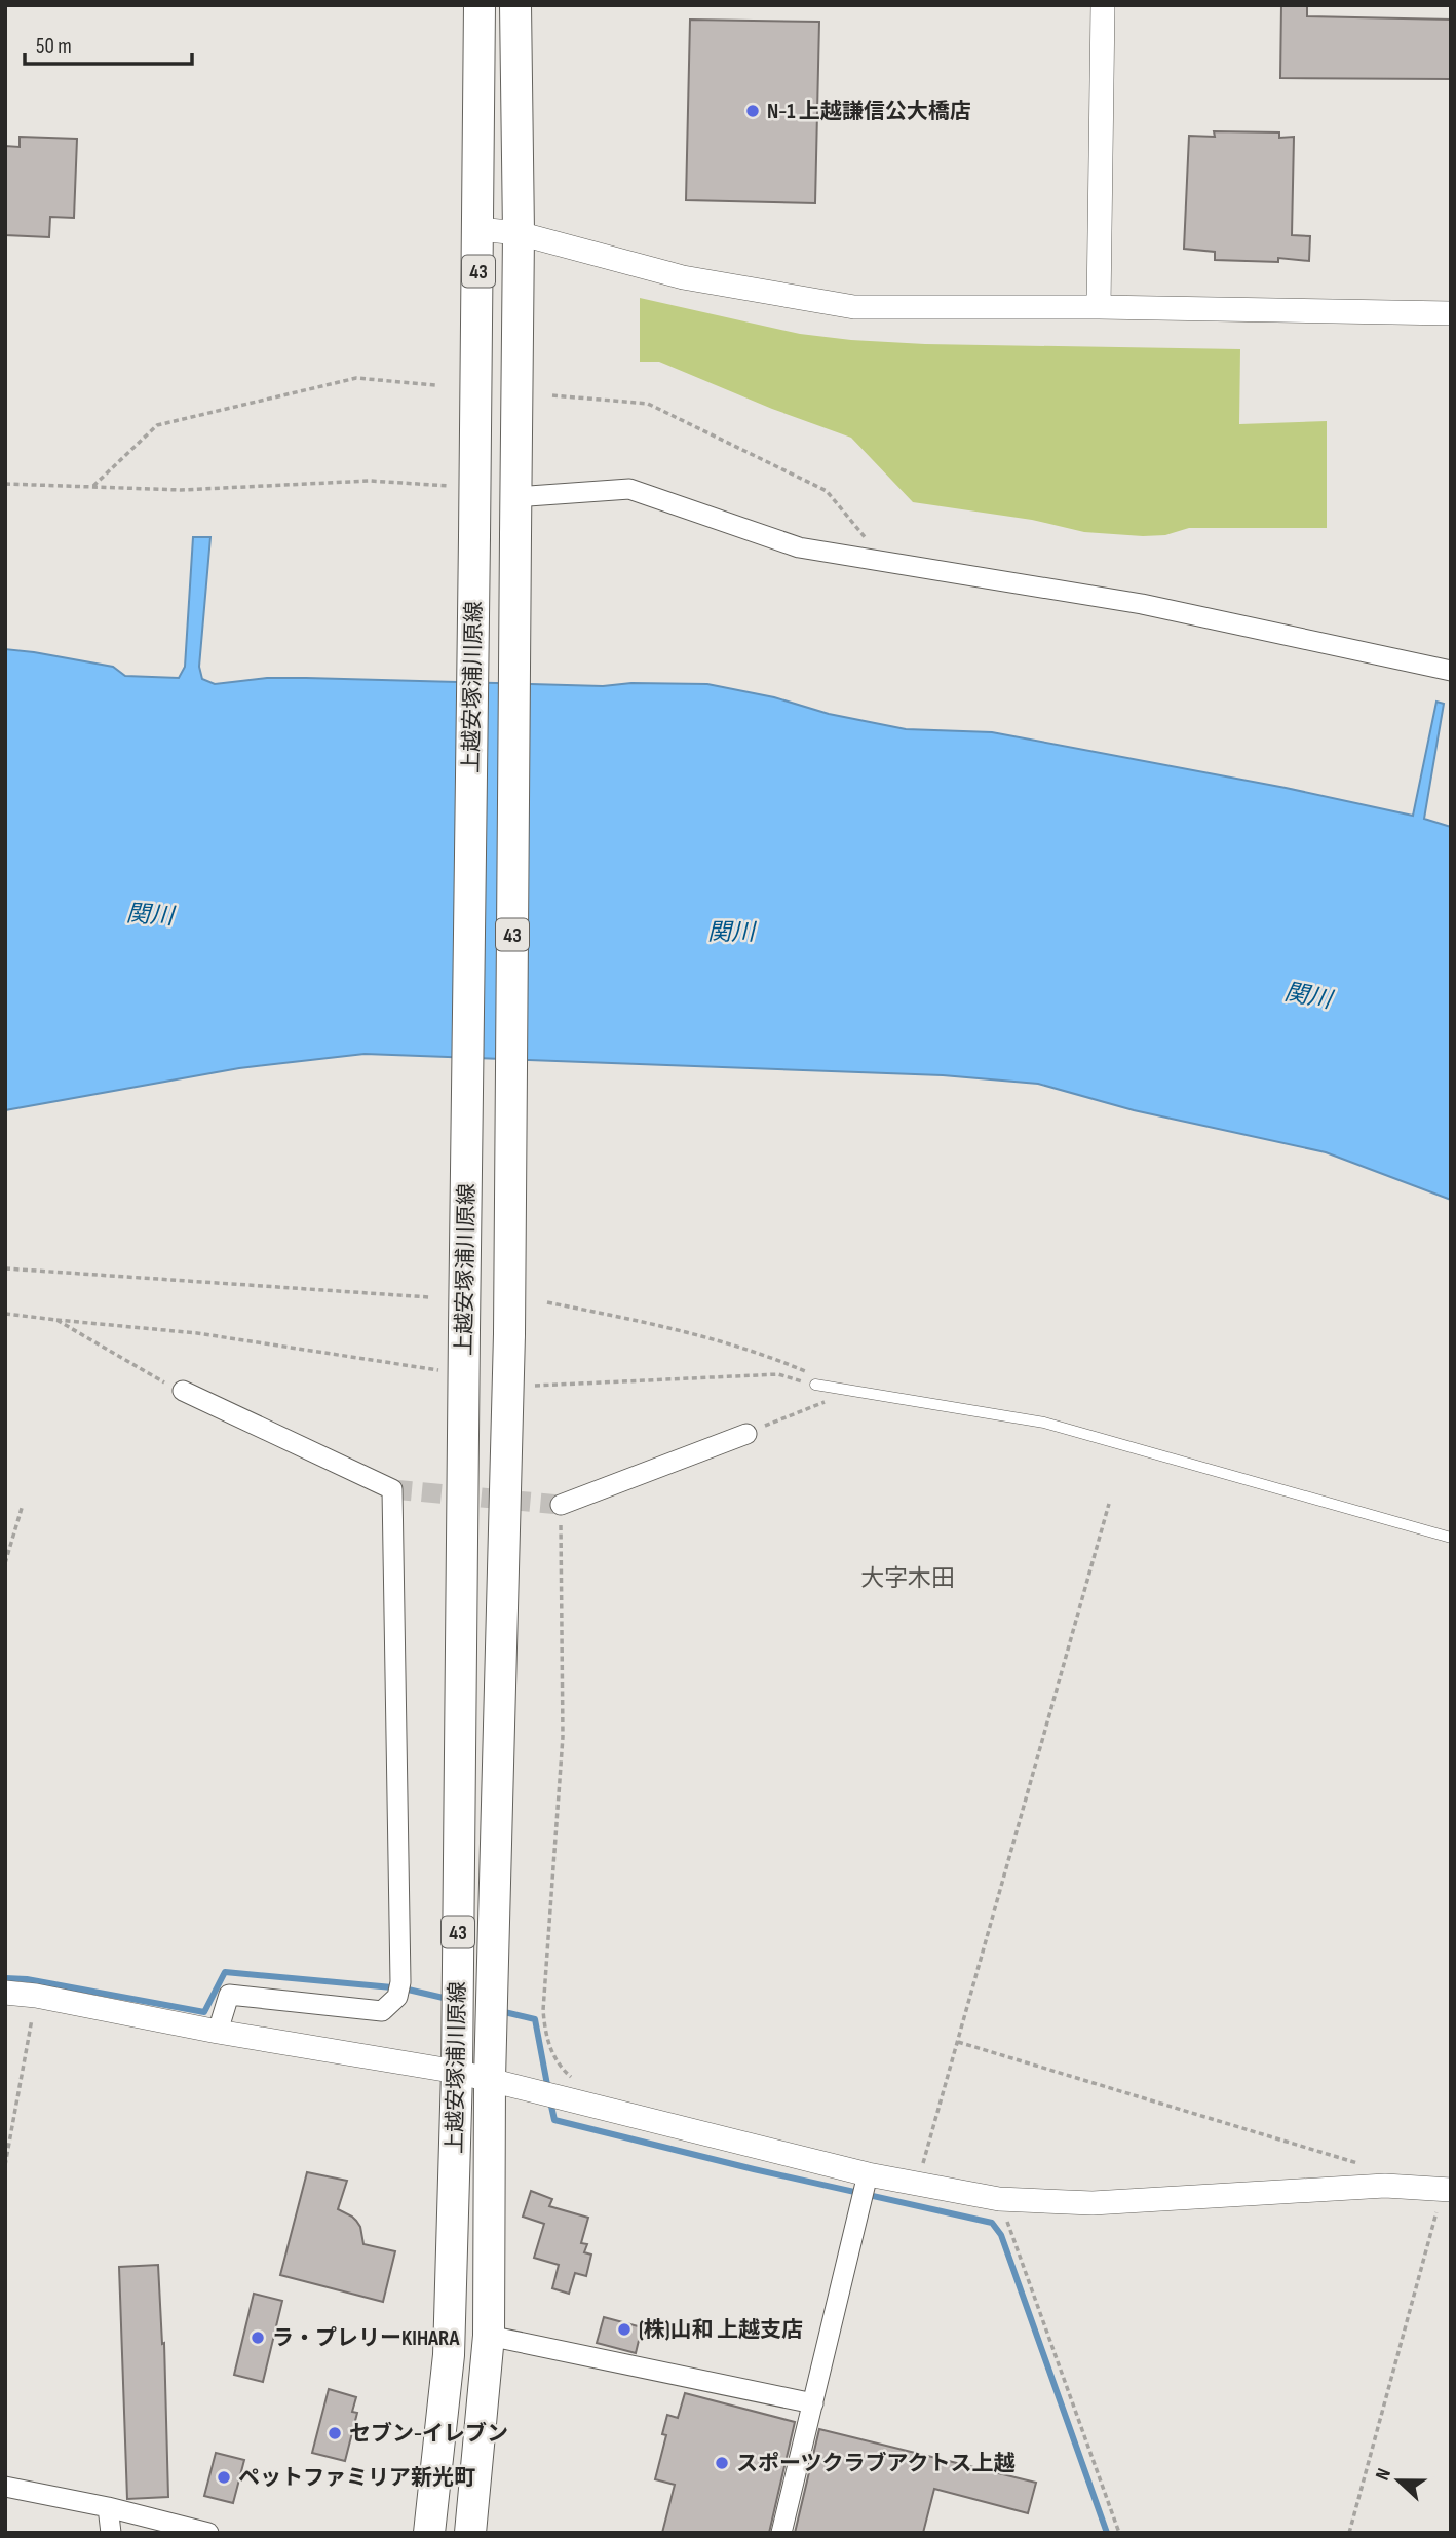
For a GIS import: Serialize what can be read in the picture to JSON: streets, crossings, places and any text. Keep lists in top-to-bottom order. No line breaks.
{"streets":{"main road":["43","上越安塚浦川原線"]},"districts":["大字木田"],"water":["関川"],"places":["N-1 上越謙信公大橋店","(株)山和 上越支店","ラ・プレリーKIHARA","セブン-イレブン","スポーツクラブアクトス上越","ペットファミリア新光町"],"scale_bar":"50 m","north":"left"}
